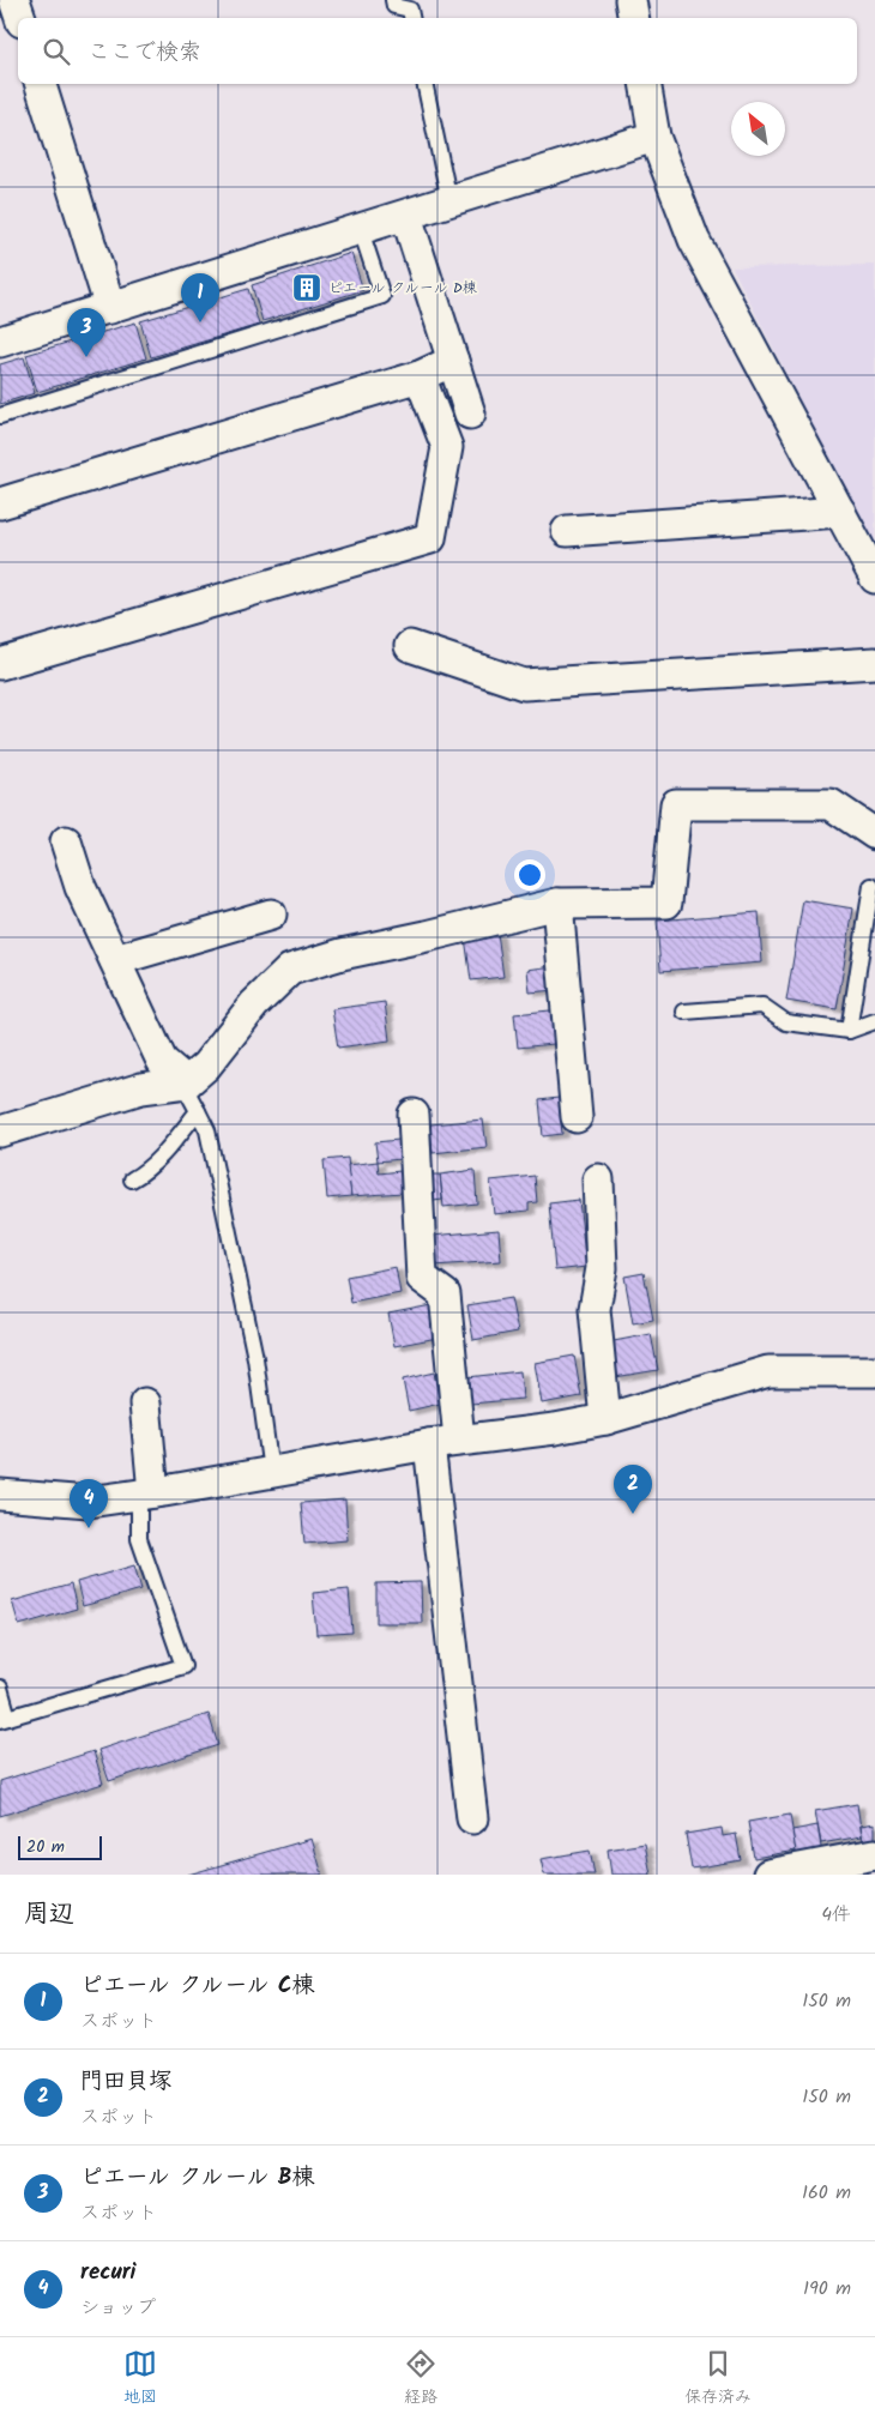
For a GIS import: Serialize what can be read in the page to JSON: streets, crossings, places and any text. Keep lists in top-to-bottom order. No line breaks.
{"places":{"building":["ピエール クルール D棟"]},"scale_bar":"20 m","north":"top left","page":{"search":"ここで検索","pins":["1","3","2","4"],"scale":"20 m","heading":["周辺","4件"],"list":[{"mark":"1","name":"ピエール クルール C棟","note":"スポット","value":"150 m"},{"mark":"2","name":"門田貝塚","note":"スポット","value":"150 m"},{"mark":"3","name":"ピエール クルール B棟","note":"スポット","value":"160 m"},{"mark":"4","name":"recuri","note":"ショップ","value":"190 m"}],"nav":["地図","経路","保存済み"]}}
